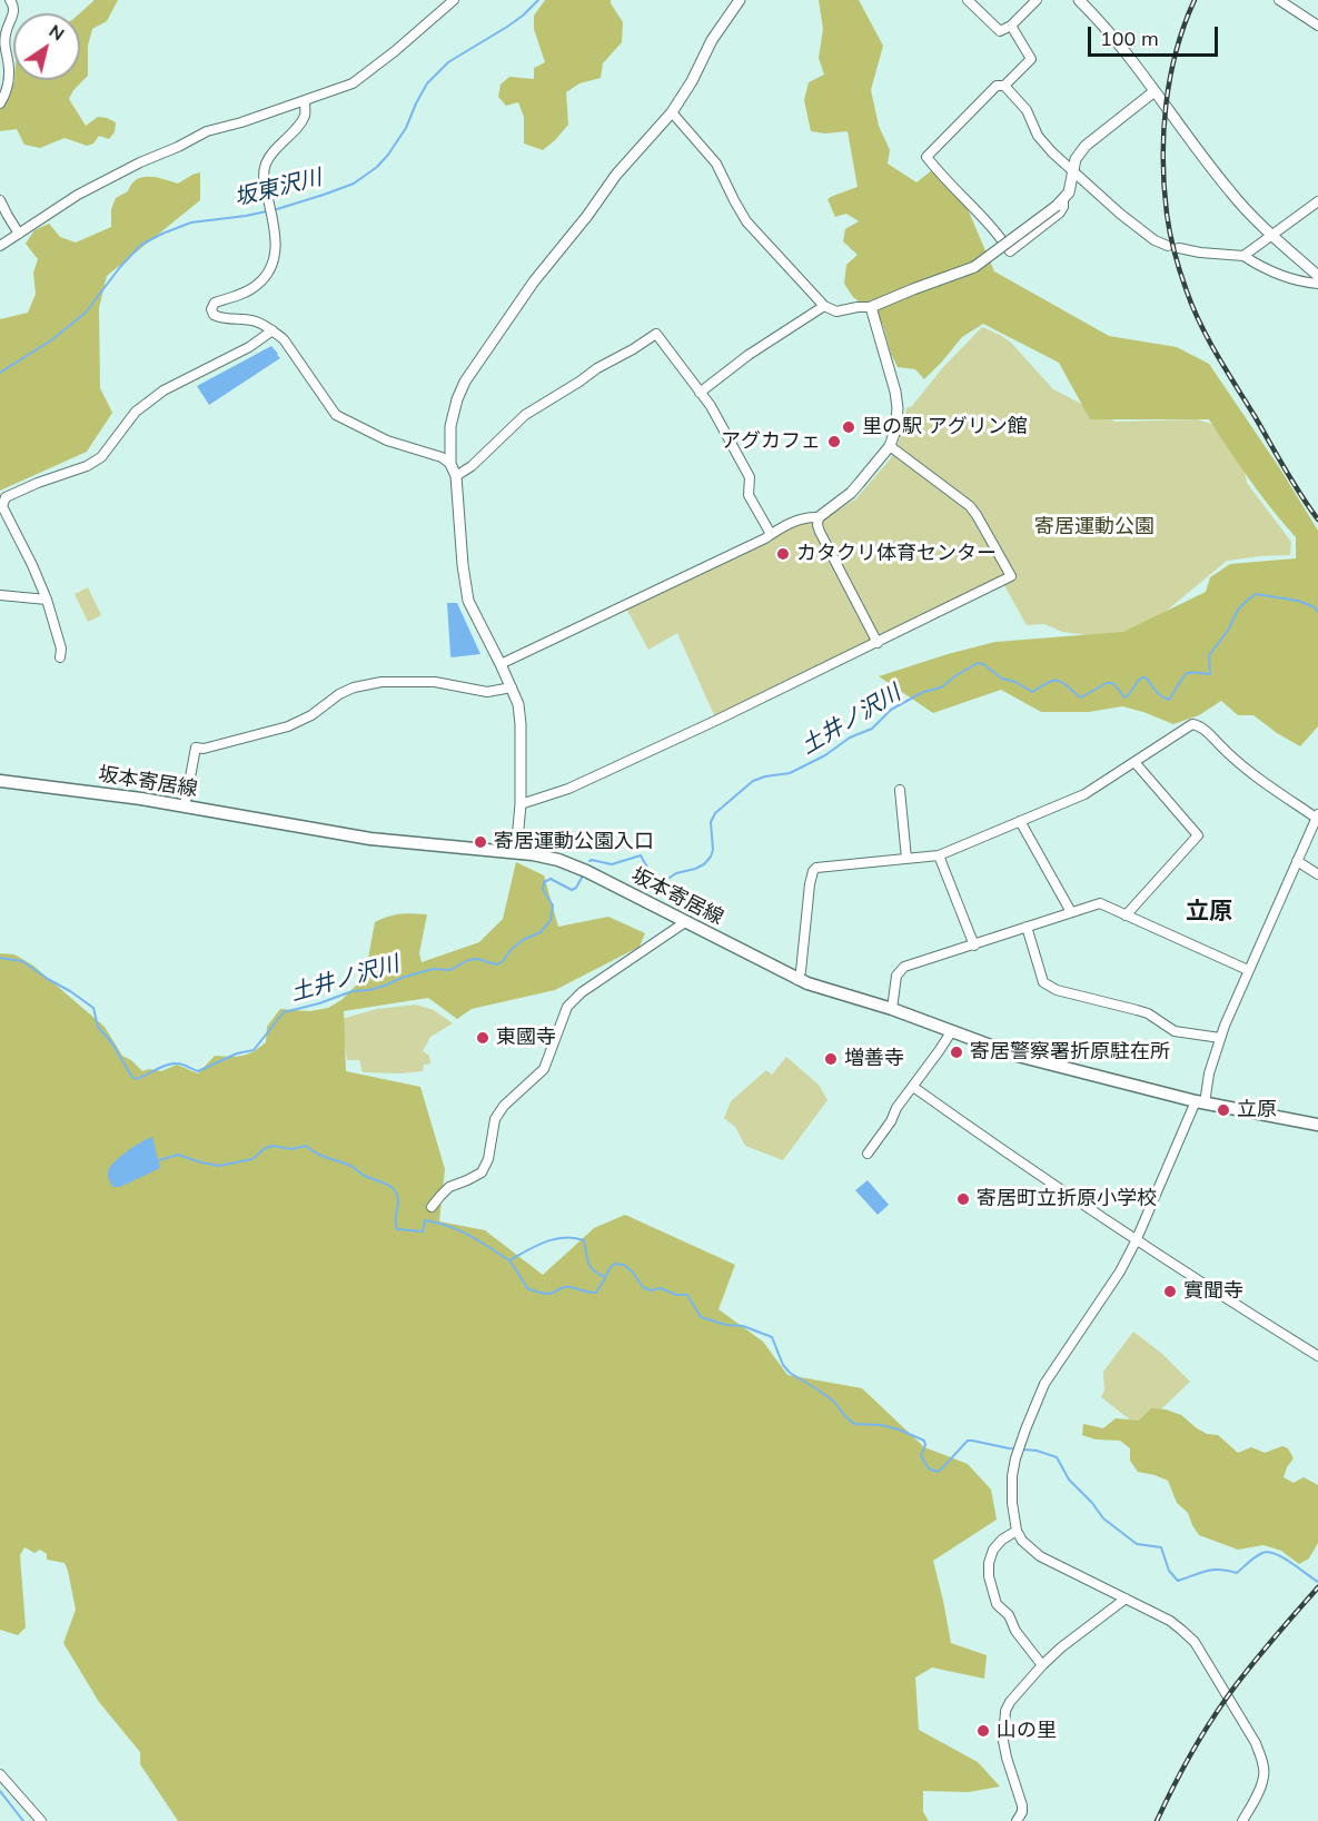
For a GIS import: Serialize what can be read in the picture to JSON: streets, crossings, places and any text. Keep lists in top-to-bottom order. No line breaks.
{"streets":{"main road":["坂本寄居線"]},"districts":["立原"],"water":["坂東沢川","土井ノ沢川"],"parks":["寄居運動公園"],"places":["里の駅 アグリン館","アグカフェ","カタクリ体育センター","寄居運動公園入口","東國寺","寄居警察署折原駐在所","増善寺","立原","寄居町立折原小学校","實聞寺","山の里"],"scale_bar":"100 m","north":"top right"}
